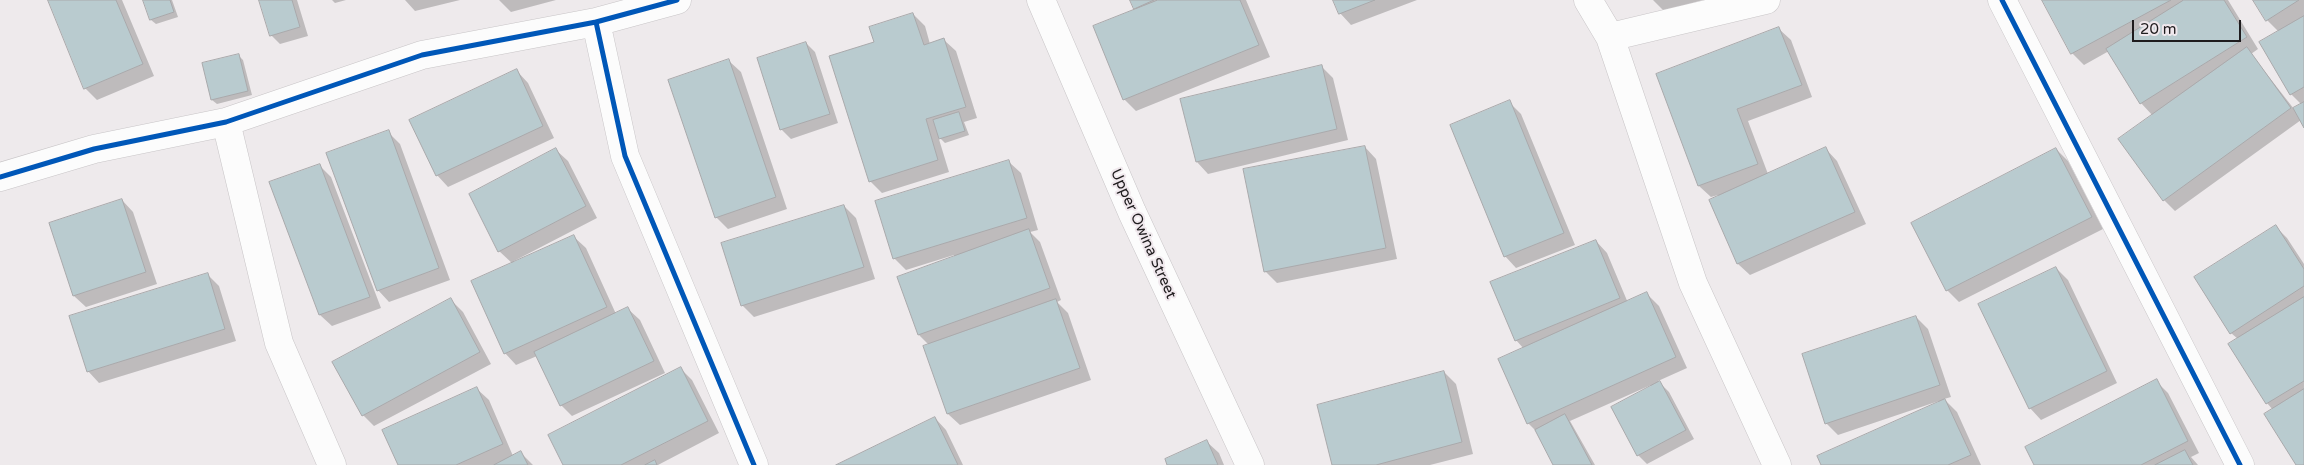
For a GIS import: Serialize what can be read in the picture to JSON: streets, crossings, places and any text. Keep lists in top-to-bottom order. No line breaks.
{"streets":{"street":["Upper Owina Street"]},"scale_bar":"20 m"}
